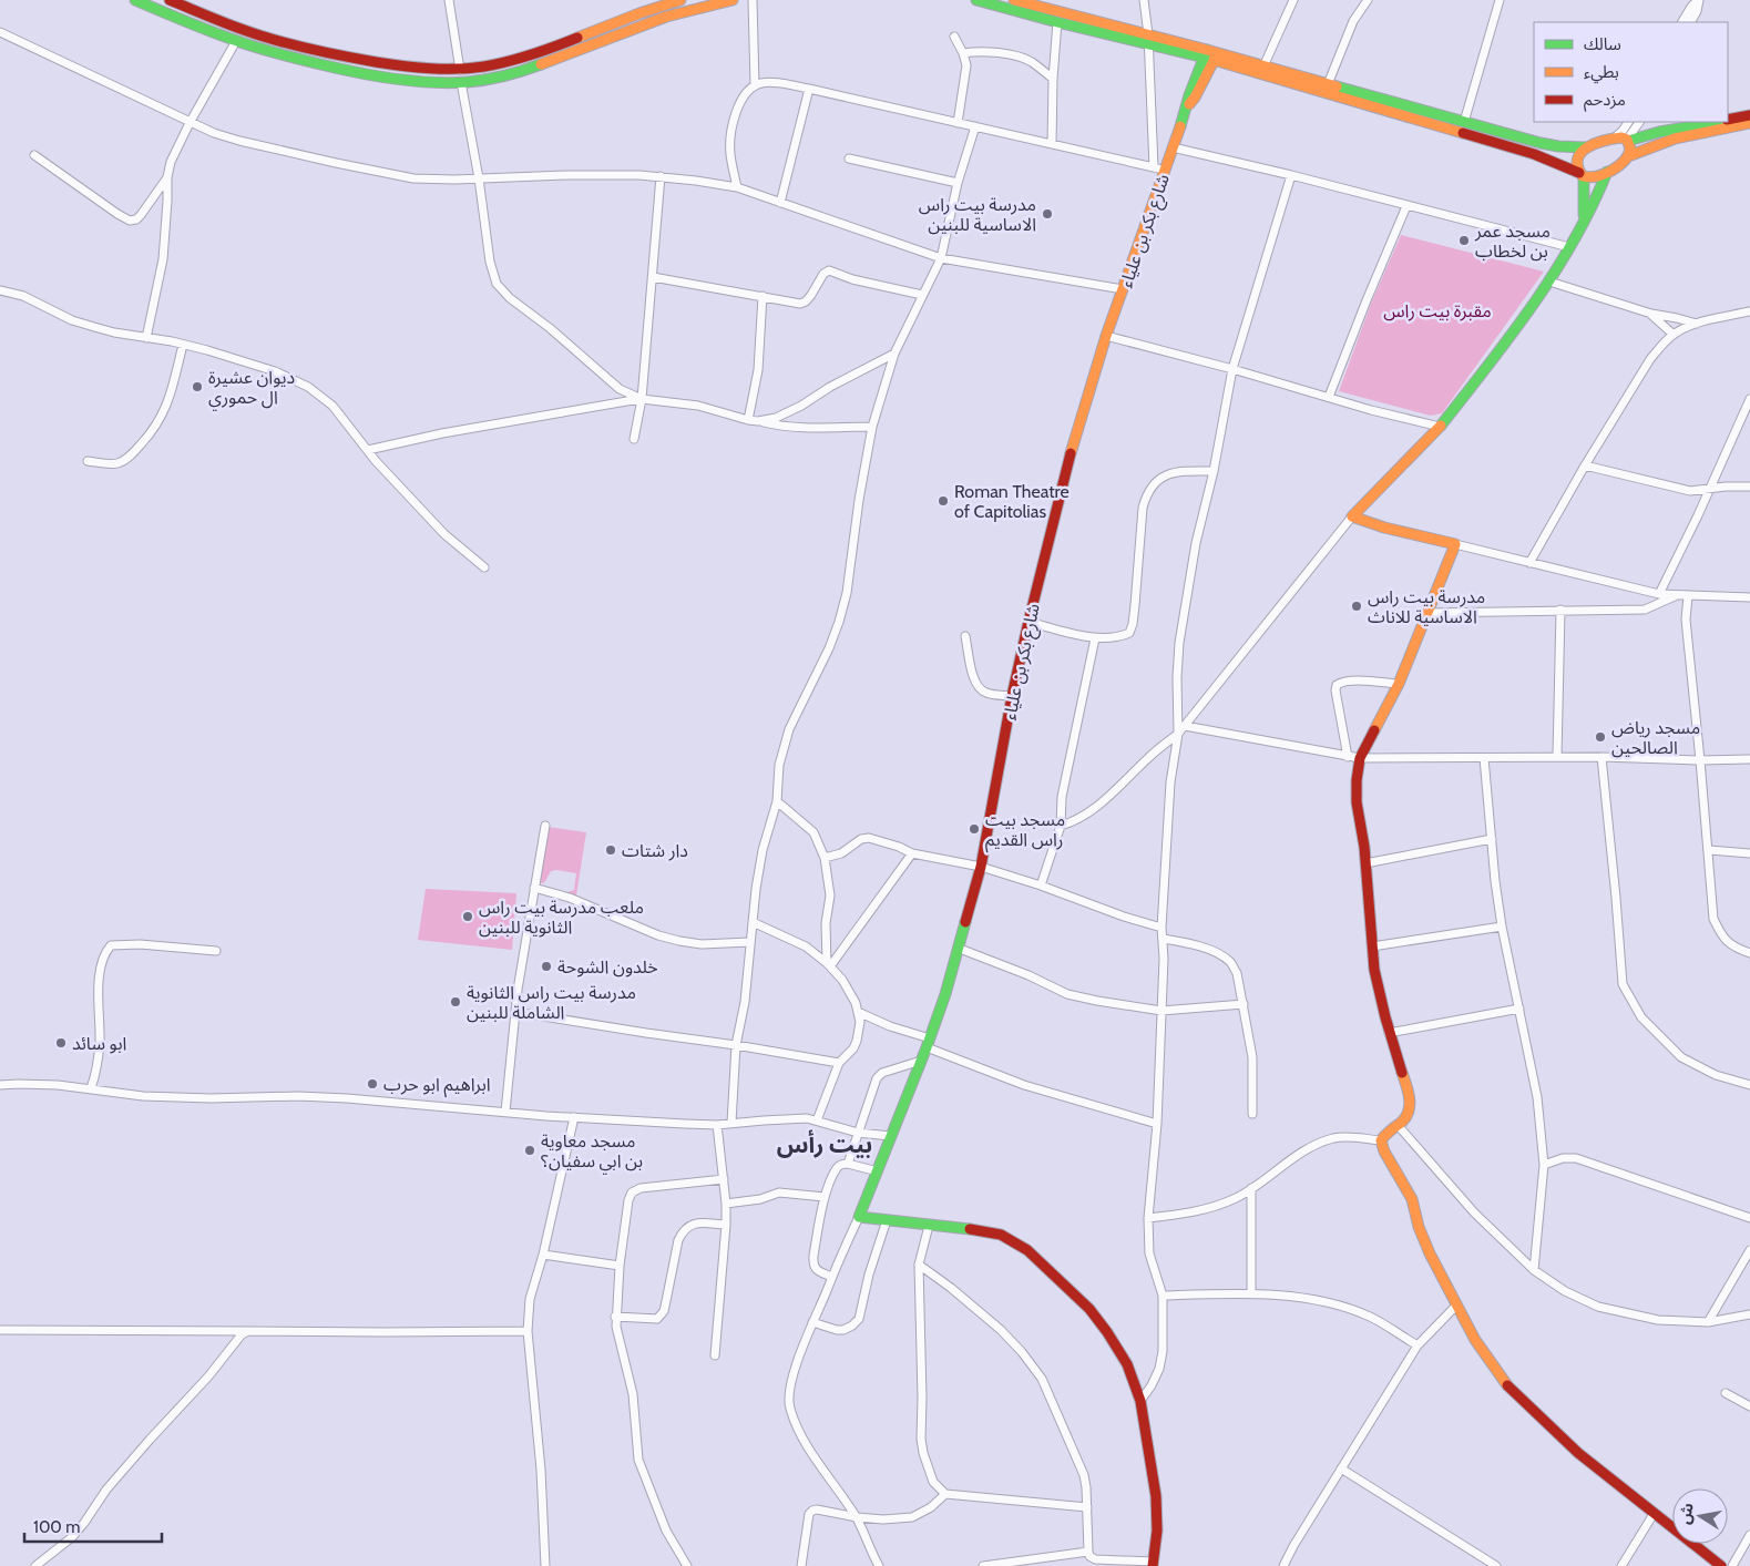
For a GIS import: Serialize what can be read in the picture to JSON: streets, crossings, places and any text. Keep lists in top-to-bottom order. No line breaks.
{"streets":{"street":["شارع بكر بن علياء"]},"districts":["بيت رأس"],"parks":["مقبرة بيت راس"],"places":["مدرسة بيت راس الاساسية للبنين","مسجد عمر بن لخطاب","ديوان عشيرة ال حموري","Roman Theatre of Capitolias","مدرسة بيت راس الاساسية للاناث","مسجد رياض الصالحين","مسجد بيت راس القديم","دار شتات","ملعب مدرسة بيت راس الثانوية للبنين","خلدون الشوحة","مدرسة بيت راس الثانوية الشاملة للبنين","ابو سائد","ابراهيم ابو حرب","مسجد معاوية بن ابي سفيان؟"],"legend":["سالك","بطيء","مزدحم"],"scale_bar":"100 m","north":"left"}
